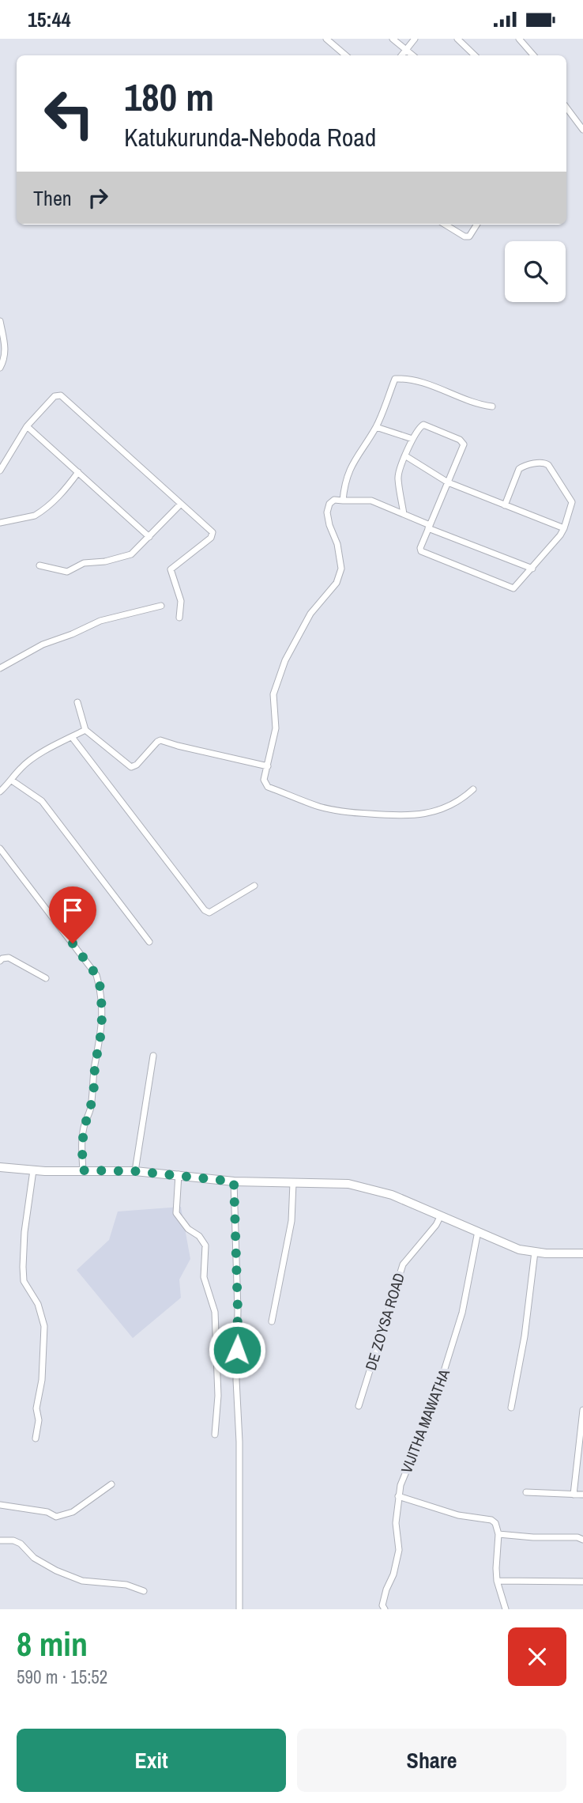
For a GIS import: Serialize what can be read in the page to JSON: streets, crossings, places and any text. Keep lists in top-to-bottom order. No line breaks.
{"streets":{"street":["DE ZOYSA ROAD","VIJITHA MAWATHA"]},"page":{"status":"15:44","turn":["180 m","Katukurunda-Neboda Road"],"then":"Then","heading":["8 min","590 m · 15:52"],"buttons":["Exit","Share"]}}
